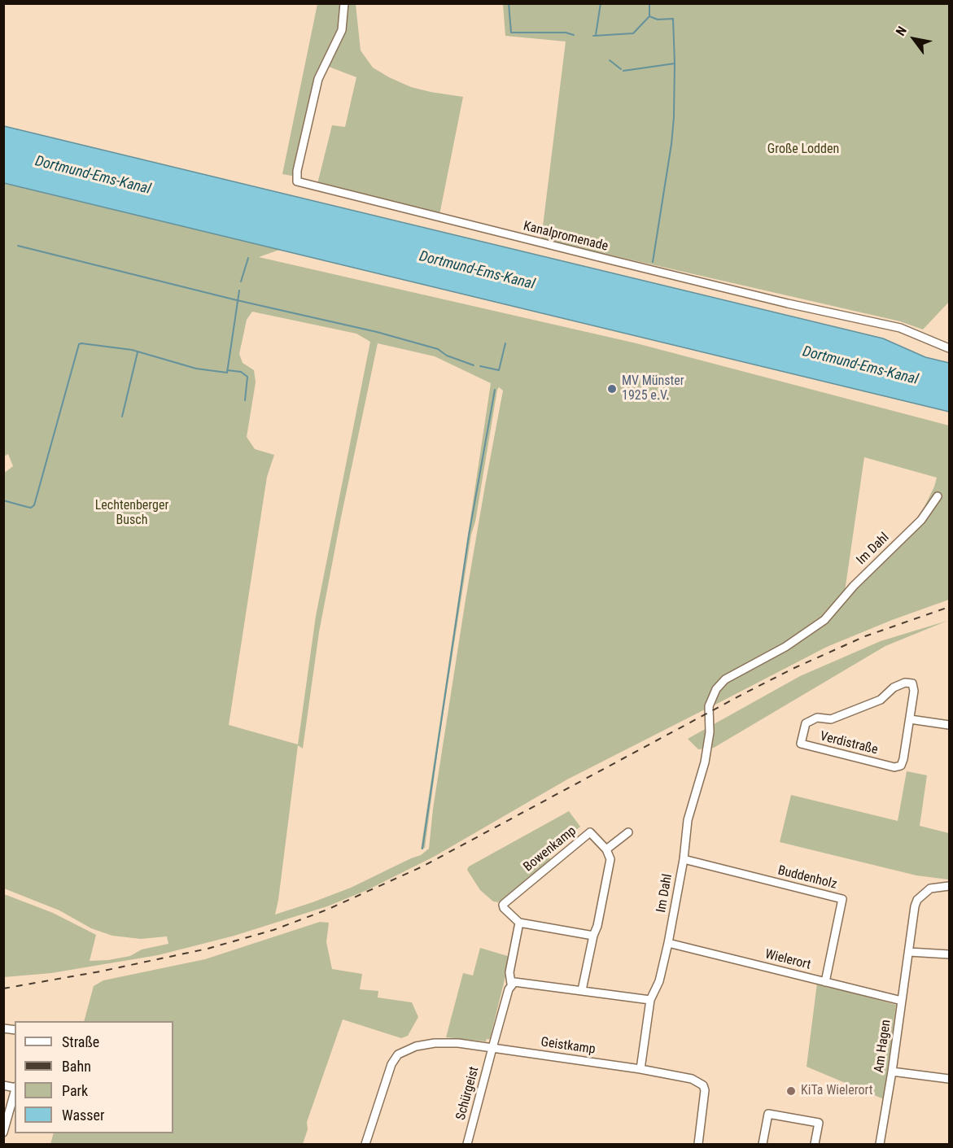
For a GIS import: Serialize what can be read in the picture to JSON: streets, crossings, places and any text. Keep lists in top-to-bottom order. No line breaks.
{"streets":{"street":["Kanalpromenade","Im Dahl","Verdistraße","Bowenkamp","Buddenholz","Wielerort","Geistkamp","Am Hagen","Schürgeist"]},"crossings":[["Im Dahl","Buddenholz"],["Im Dahl","Wielerort"],["Buddenholz","Wielerort"],["Wielerort","Am Hagen"],["Geistkamp","Schürgeist"]],"water":["Dortmund-Ems-Kanal"],"parks":["Große Lodden","Lechtenberger Busch"],"places":["MV Münster 1925 e.V.","KiTa Wielerort"],"legend":["Straße","Bahn","Park","Wasser"],"north":"top left"}
